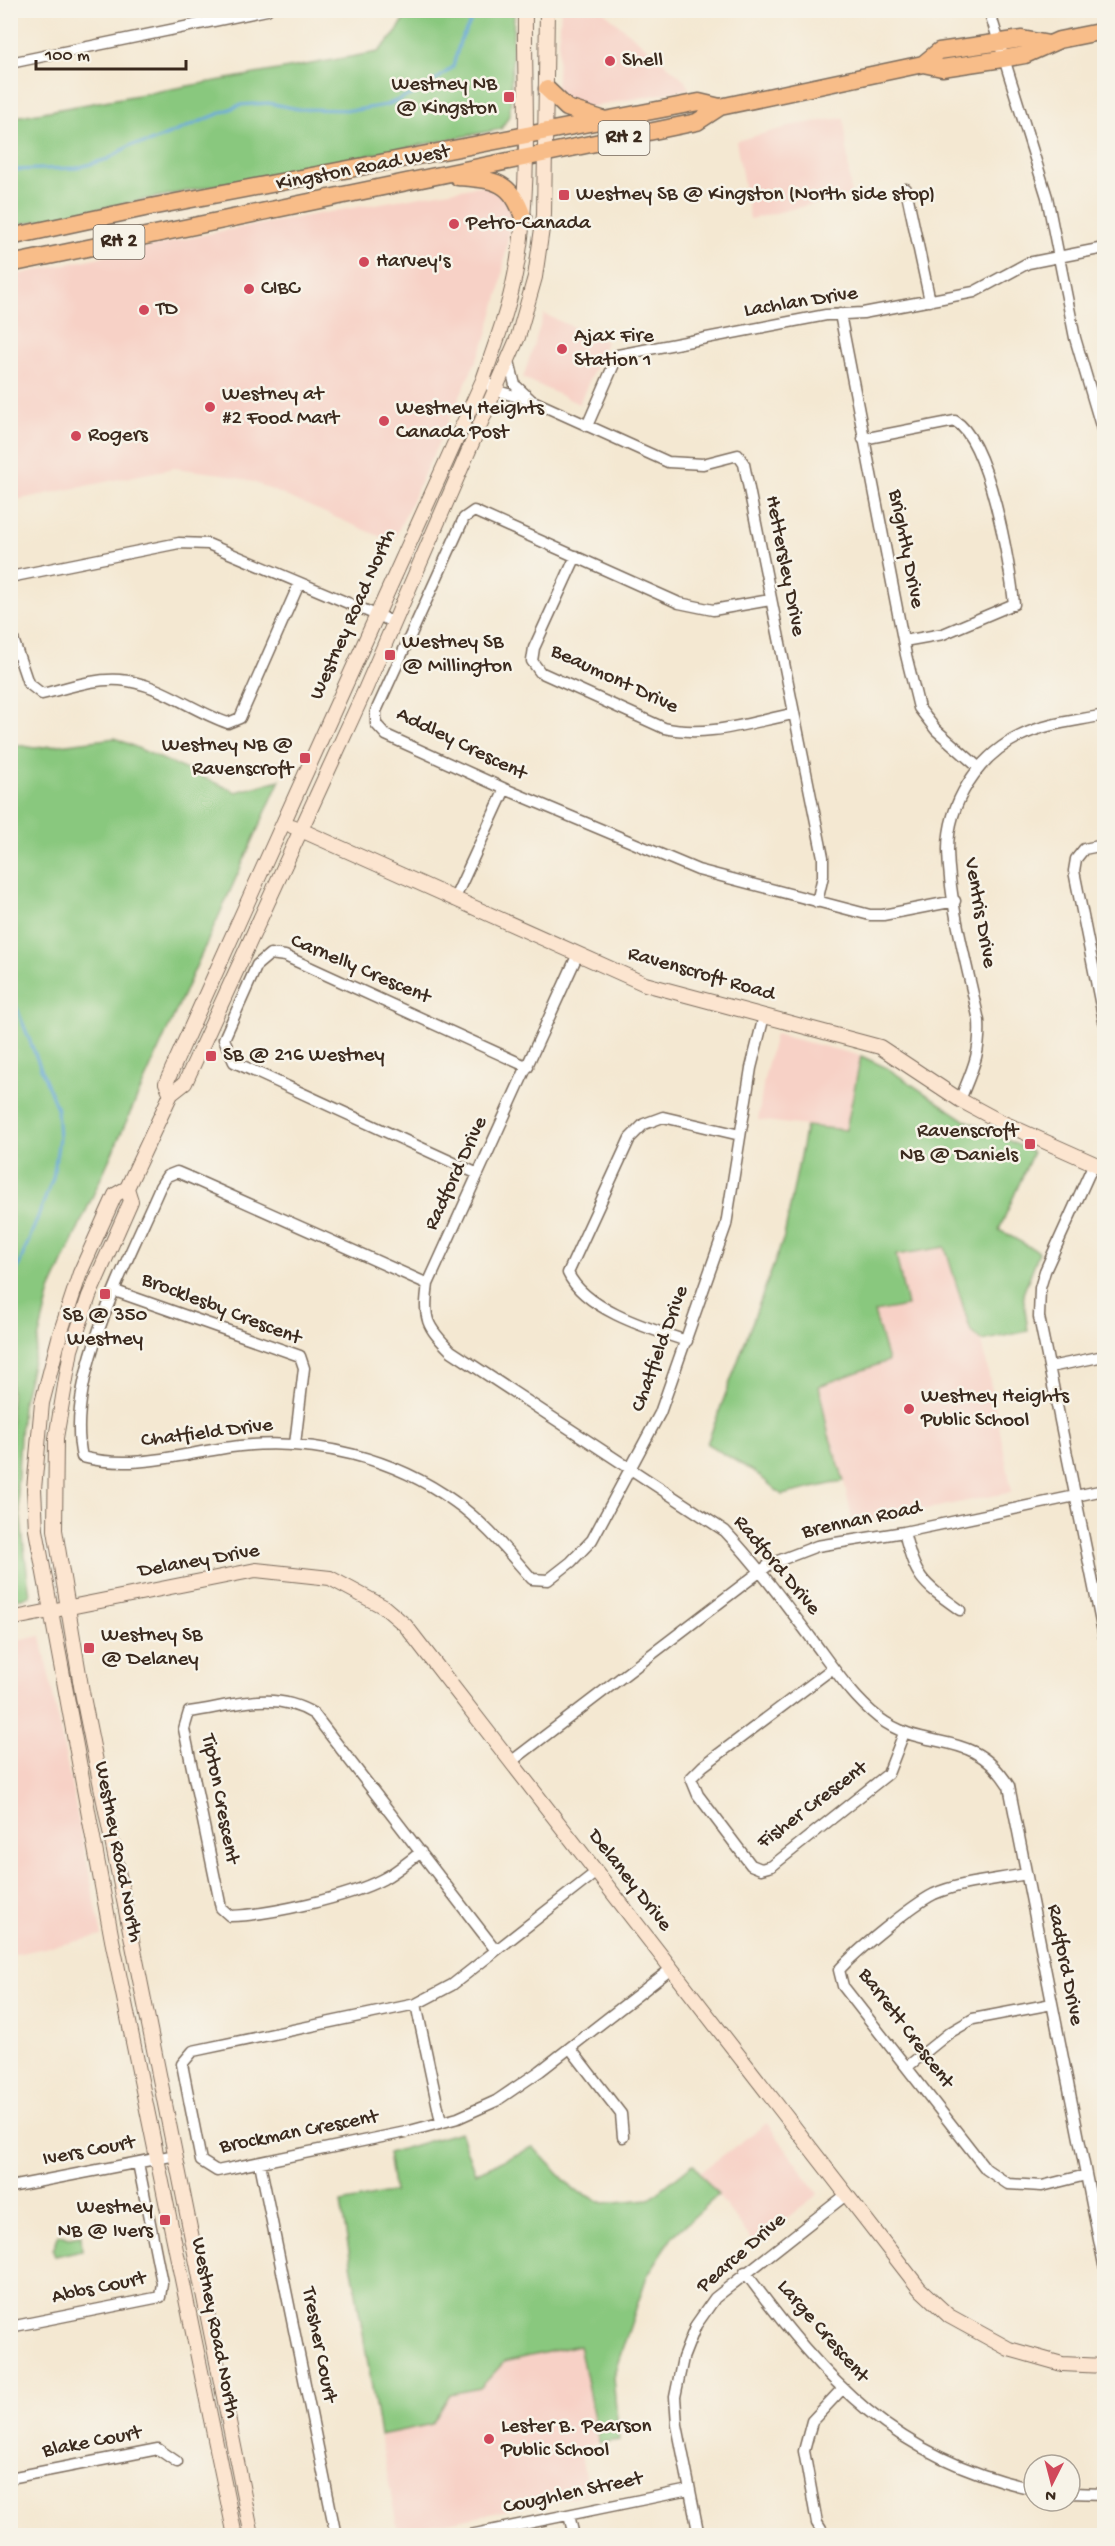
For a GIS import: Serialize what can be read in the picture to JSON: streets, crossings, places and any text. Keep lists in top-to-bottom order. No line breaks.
{"streets":{"main road":["RH 2","Kingston Road West","Westney Road North","Ravenscroft Road","Delaney Drive"],"street":["Lachlan Drive","Brightly Drive","Hettersley Drive","Beaumont Drive","Addley Crescent","Ventris Drive","Carnelly Crescent","Radford Drive","Brocklesby Crescent","Chatfield Drive","Brennan Road","Tipton Crescent","Fisher Crescent","Barrett Crescent","Brockman Crescent","Ivers Court","Pearce Drive","Abbs Court","Large Crescent","Tresher Court","Blake Court","Coughlen Street"]},"crossings":[["Kingston Road West","Westney Road North"],["Lachlan Drive","Brightly Drive"],["Lachlan Drive","Hettersley Drive"],["Brightly Drive","Ventris Drive"],["Hettersley Drive","Westney Road North"],["Hettersley Drive","Beaumont Drive"],["Hettersley Drive","Addley Crescent"],["Westney Road North","Ravenscroft Road"],["Westney Road North","Delaney Drive"],["Westney Road North","Ivers Court"],["Beaumont Drive","Addley Crescent"],["Addley Crescent","Ventris Drive"],["Ventris Drive","Ravenscroft Road"],["Carnelly Crescent","Radford Drive"],["Ravenscroft Road","Radford Drive"],["Ravenscroft Road","Chatfield Drive"],["Radford Drive","Chatfield Drive"],["Radford Drive","Brennan Road"],["Radford Drive","Fisher Crescent"],["Radford Drive","Barrett Crescent"],["Brocklesby Crescent","Chatfield Drive"],["Brennan Road","Delaney Drive"],["Delaney Drive","Brockman Crescent"],["Delaney Drive","Pearce Drive"],["Tipton Crescent","Brockman Crescent"],["Brockman Crescent","Tresher Court"],["Ivers Court","Abbs Court"],["Pearce Drive","Large Crescent"],["Pearce Drive","Coughlen Street"]],"places":{"other":["Shell","Petro-Canada","Harvey's","CIBC","TD","Ajax Fire Station 1","Westney at #2 Food Mart","Westney Heights Canada Post","Rogers","Westney Heights Public School","Lester B. Pearson Public School"],"transit":["Westney NB @ Kingston","Westney SB @ Kingston (North side stop)","Westney SB @ Millington","Westney NB @ Ravenscroft","SB @ 216 Westney","Ravenscroft NB @ Daniels","SB @ 350 Westney","Westney SB @ Delaney","Westney NB @ Ivers"]},"scale_bar":"100 m","north":"bottom"}
